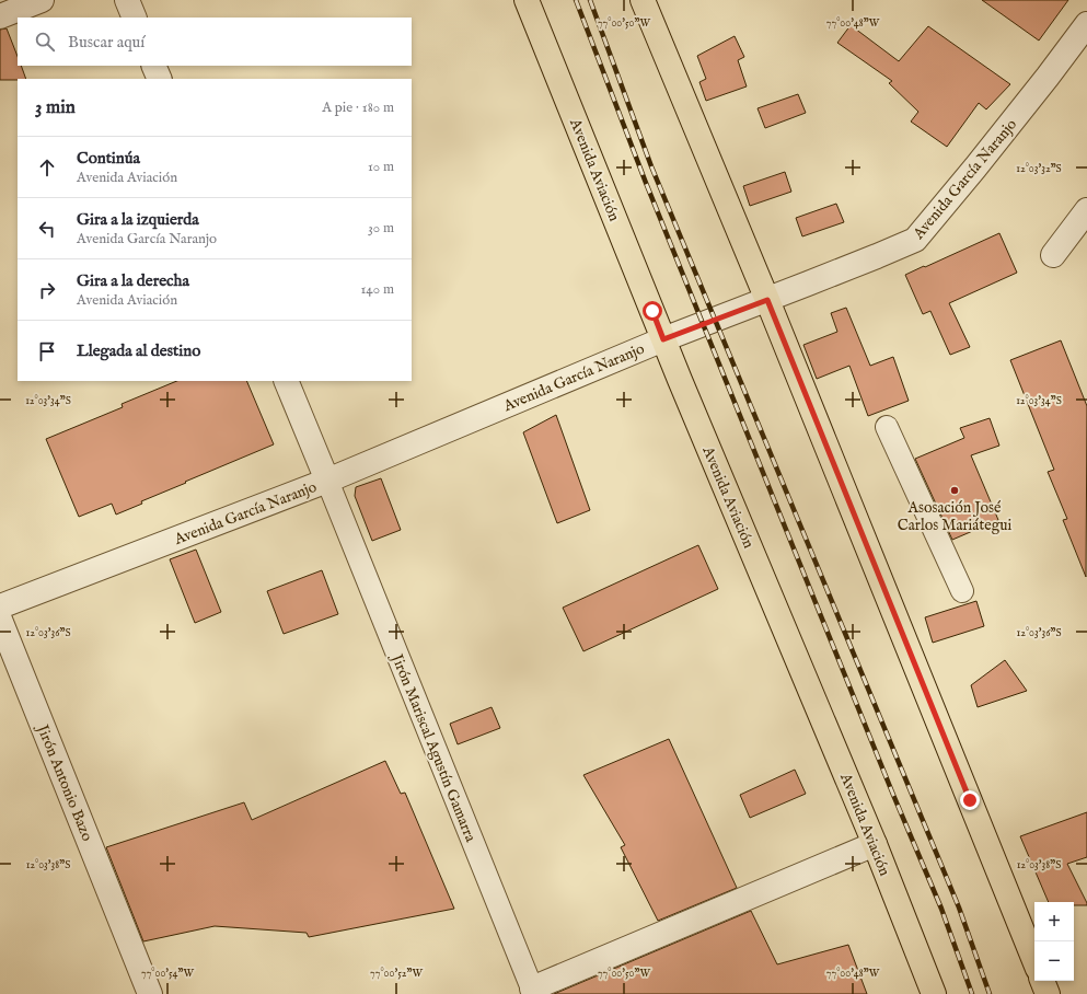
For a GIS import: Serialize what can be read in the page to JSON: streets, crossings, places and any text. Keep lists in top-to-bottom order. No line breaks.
{"streets":{"main road":["Avenida Aviación"],"street":["Avenida García Naranjo","Jirón Mariscal Agustín Gamarra","Jirón Antonio Bazo"]},"crossings":[["Avenida Aviación","Avenida García Naranjo"],["Avenida García Naranjo","Jirón Mariscal Agustín Gamarra"]],"places":["Asosación José Carlos Mariátegui"],"page":{"search":"Buscar aquí","heading":["3 min","A pie · 180 m"],"list":[["Continúa","Avenida Aviación","10 m"],["Gira a la izquierda","Avenida García Naranjo","30 m"],["Gira a la derecha","Avenida Aviación","140 m"],"Llegada al destino"],"map_buttons":["+","−"]},"coordinates":["77°00'50\"W","77°00'48\"W","12°03'32\"S","12°03'34\"S","12°03'36\"S","12°03'38\"S","77°00'54\"W","77°00'52\"W"]}
